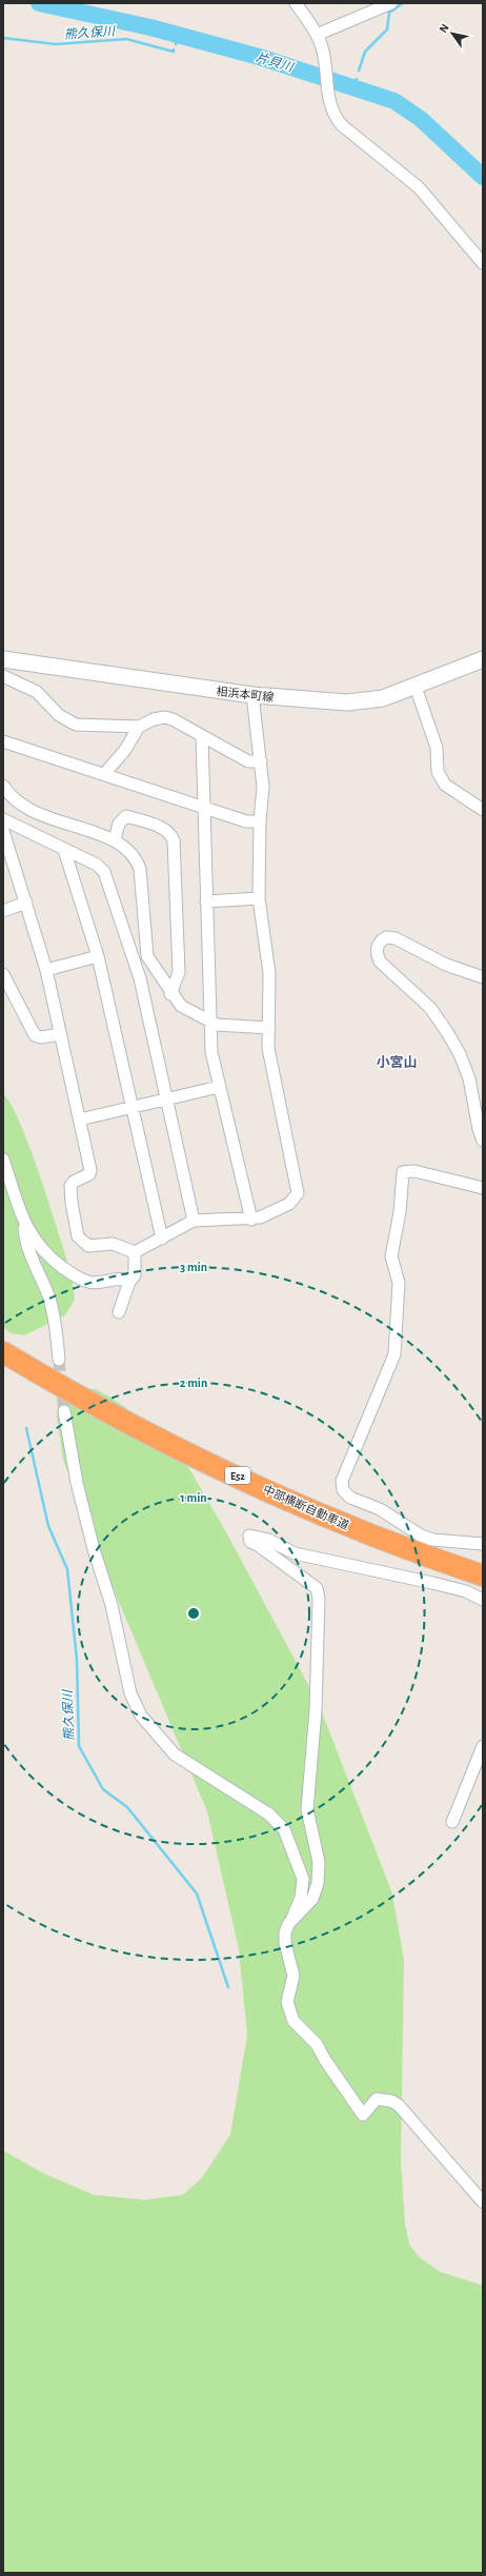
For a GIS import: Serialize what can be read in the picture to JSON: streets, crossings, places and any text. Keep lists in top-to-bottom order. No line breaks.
{"streets":{"highway":["E52","中部横断自動車道"],"main road":["相浜本町線"]},"districts":["小宮山"],"water":["熊久保川","片貝川"],"north":"top left","rings":["3 min","2 min","1 min"]}
